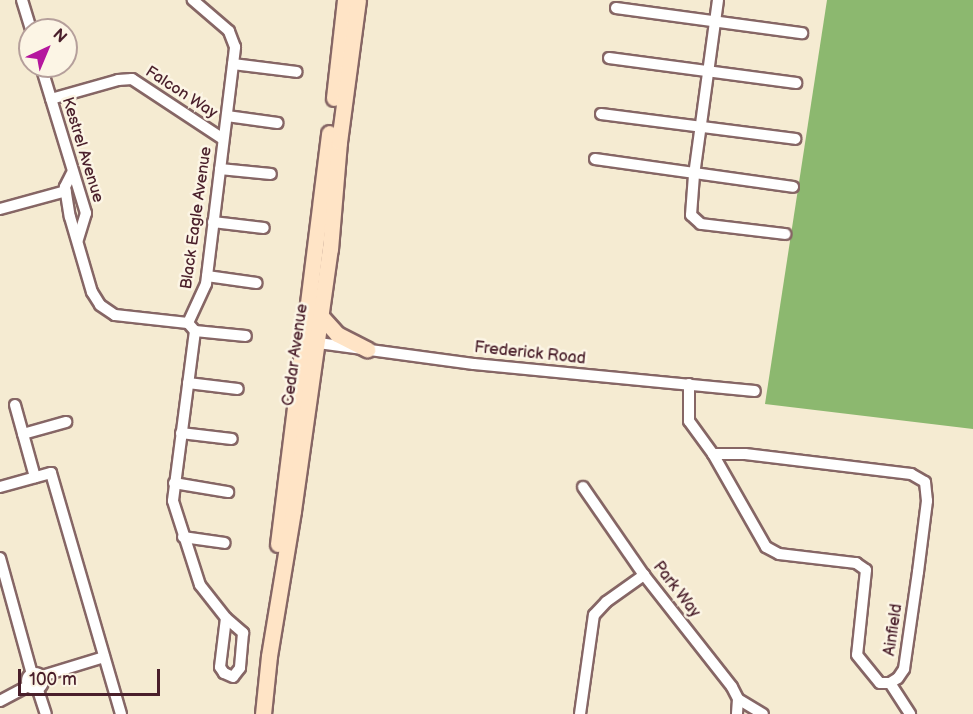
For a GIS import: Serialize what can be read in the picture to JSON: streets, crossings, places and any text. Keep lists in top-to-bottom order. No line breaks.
{"streets":{"main road":["Cedar Avenue"],"street":["Falcon Way","Kestrel Avenue","Black Eagle Avenue","Frederick Road","Park Way","Ainfield"]},"crossings":[["Falcon Way","Kestrel Avenue"],["Falcon Way","Black Eagle Avenue"],["Kestrel Avenue","Black Eagle Avenue"],["Frederick Road","Cedar Avenue"],["Frederick Road","Ainfield"]],"scale_bar":"100 m","north":"top right"}
